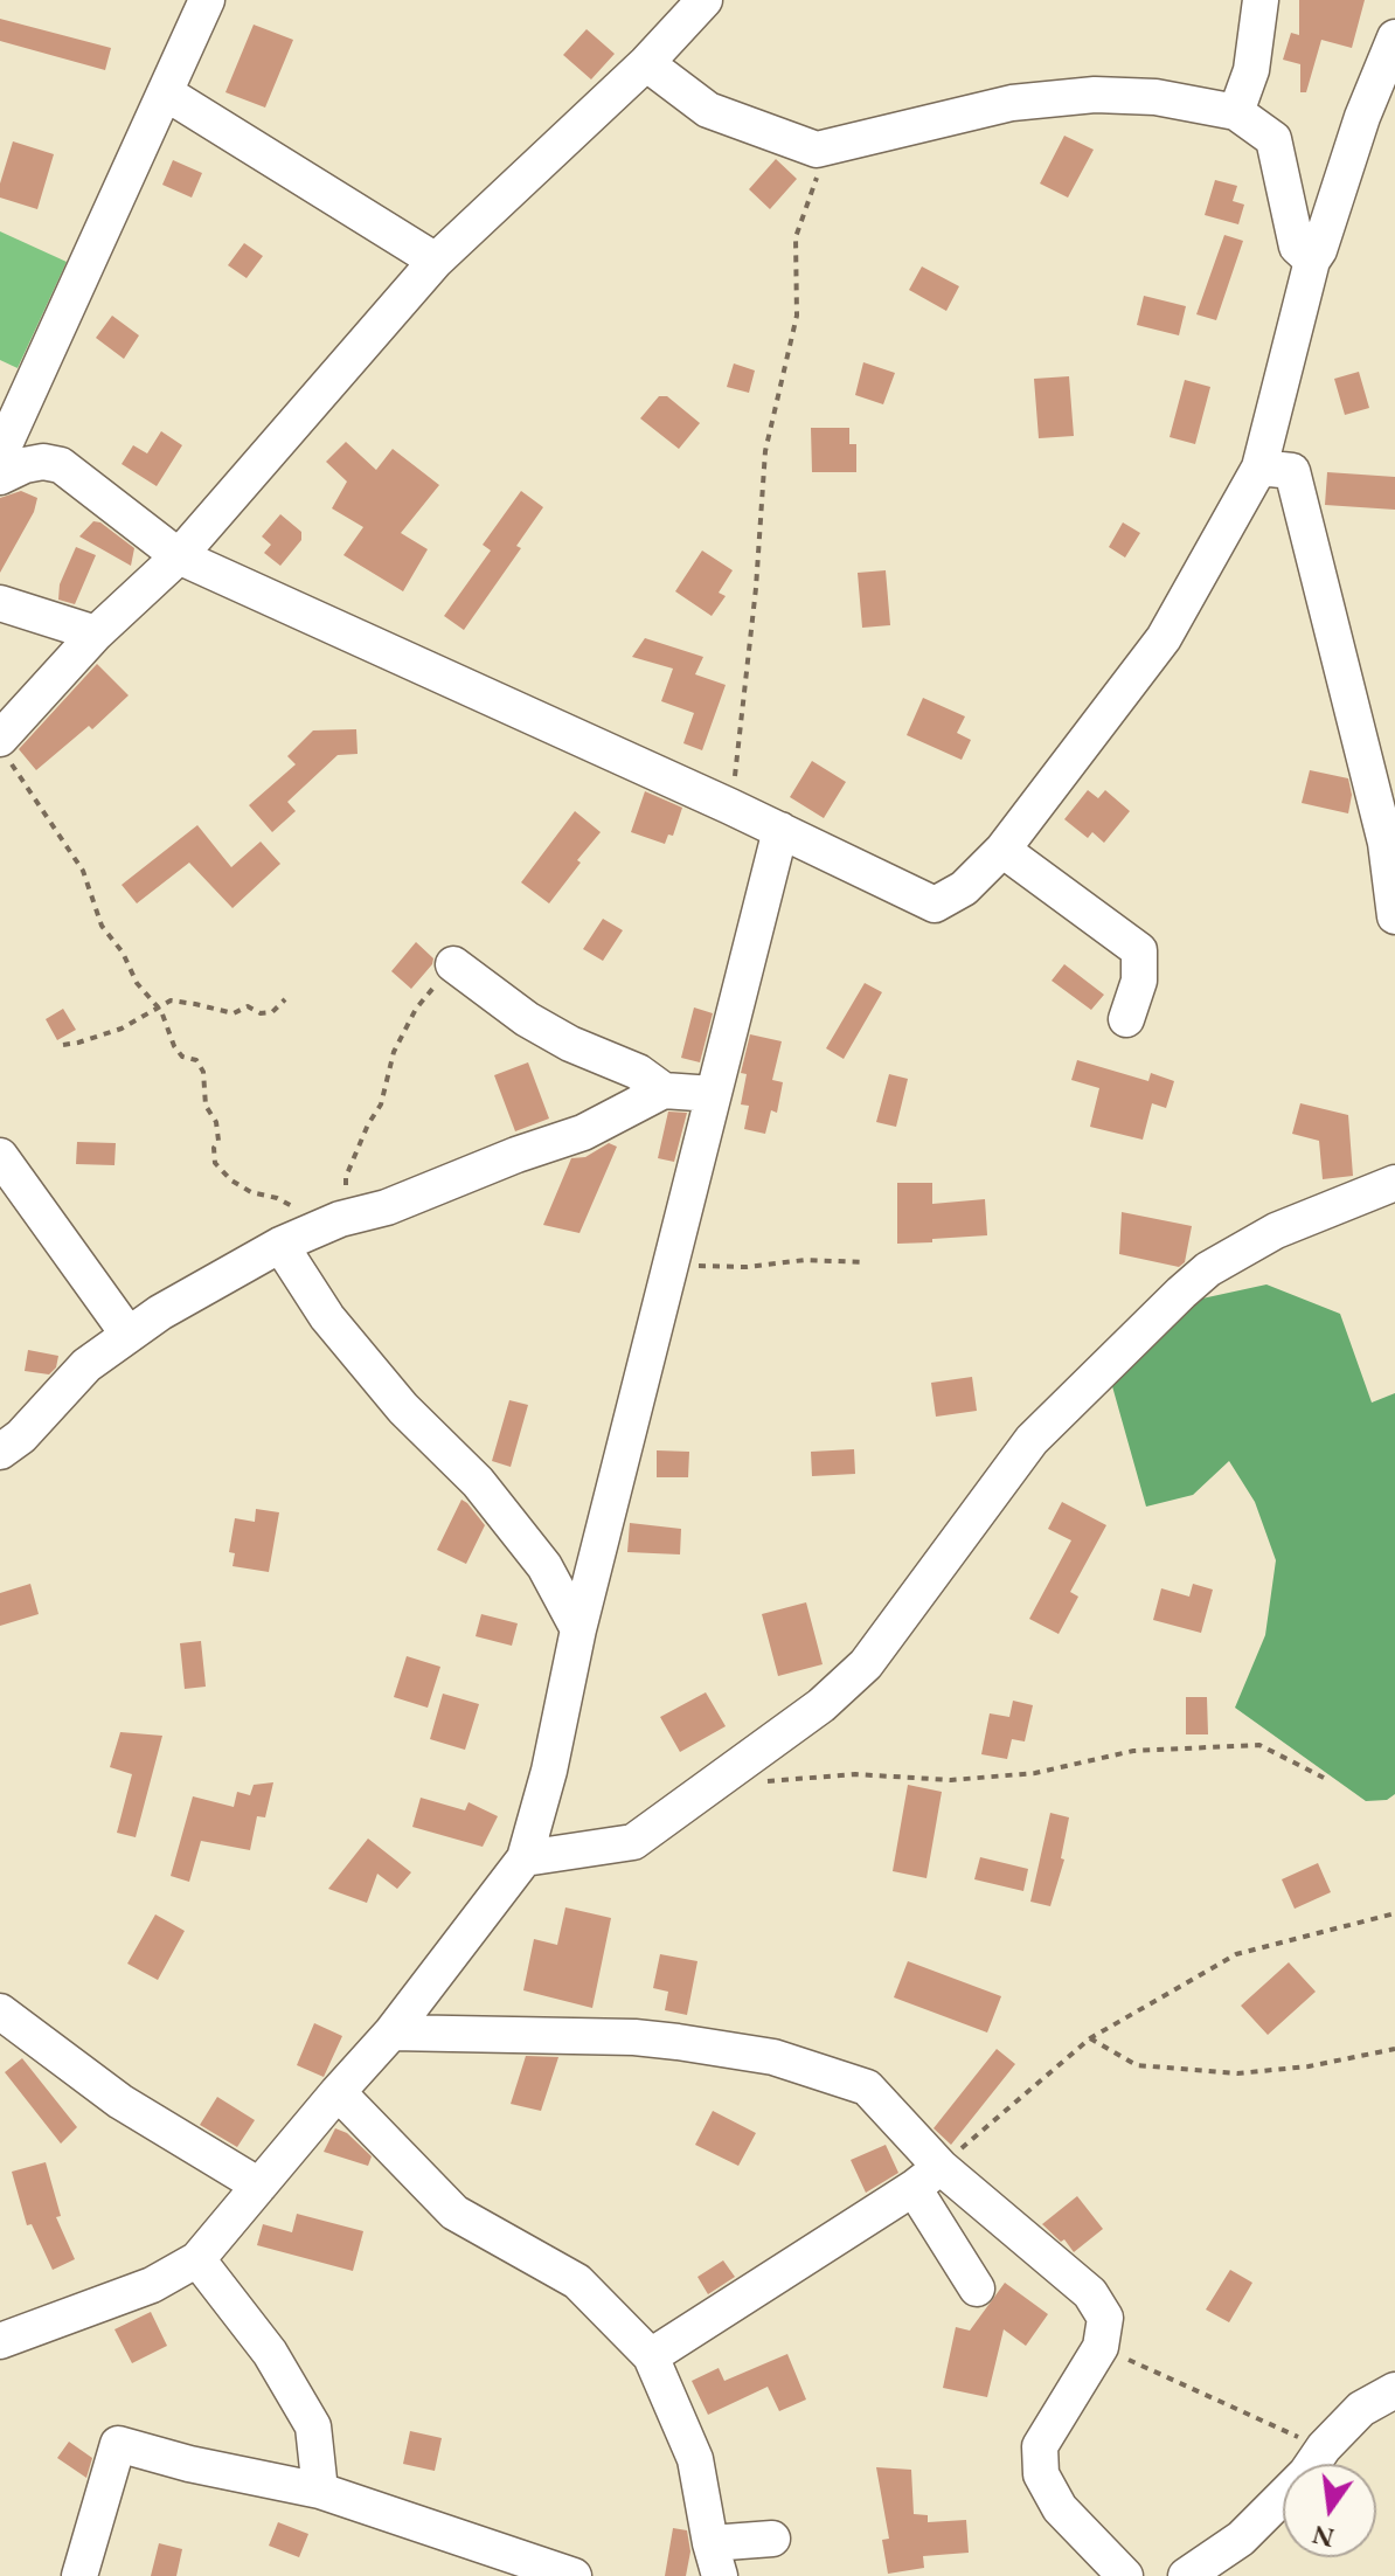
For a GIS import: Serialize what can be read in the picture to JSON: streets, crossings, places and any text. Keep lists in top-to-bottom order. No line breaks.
{"north":"bottom"}
